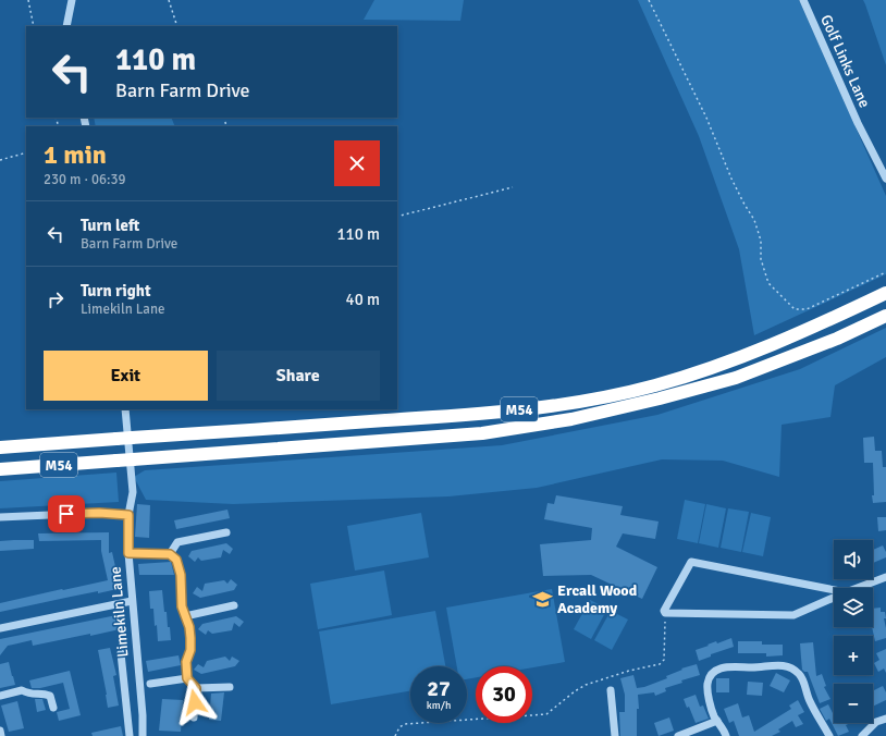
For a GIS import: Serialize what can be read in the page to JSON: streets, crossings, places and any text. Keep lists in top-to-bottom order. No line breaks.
{"streets":{"highway":["M54"],"street":["Golf Links Lane","Limekiln Lane"]},"places":{"school or university":["Ercall Wood Academy"]},"page":{"turn":["110 m","Barn Farm Drive"],"heading":["1 min","230 m · 06:39"],"list":[{"name":"Turn left","note":"Barn Farm Drive","value":"110 m"},{"name":"Turn right","note":"Limekiln Lane","value":"40 m"}],"buttons":["Exit","Share"],"map_buttons":["+","−"],"speed":"27 km/h","limit":"30"}}
